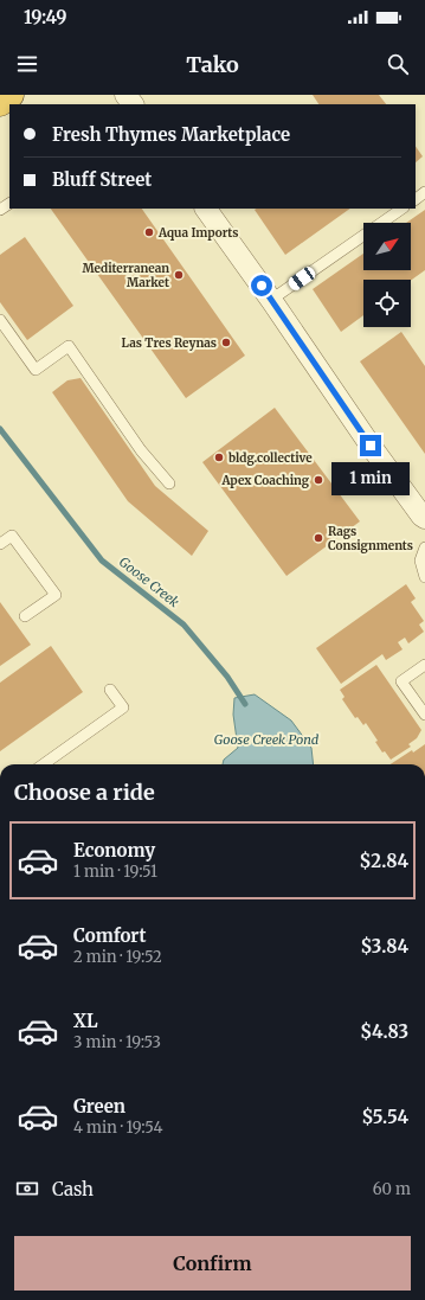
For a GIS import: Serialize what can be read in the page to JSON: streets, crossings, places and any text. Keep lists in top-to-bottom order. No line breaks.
{"water":["Goose Creek","Goose Creek Pond"],"places":["Aqua Imports","Mediterranean Market","Las Tres Reynas","bldg.collective","Apex Coaching","Rags Consignments"],"north":"top right","page":{"status":"19:49","header":"Tako","banner":["Fresh Thymes Marketplace","Bluff Street"],"bubble":"1 min","heading":"Choose a ride","list":[{"name":"Economy","note":"1 min · 19:51","value":"$2.84"},{"name":"Comfort","note":"2 min · 19:52","value":"$3.84"},{"name":"XL","note":"3 min · 19:53","value":"$4.83"},{"name":"Green","note":"4 min · 19:54","value":"$5.54"}],"pay":["Cash","60 m"],"buttons":"Confirm"}}
